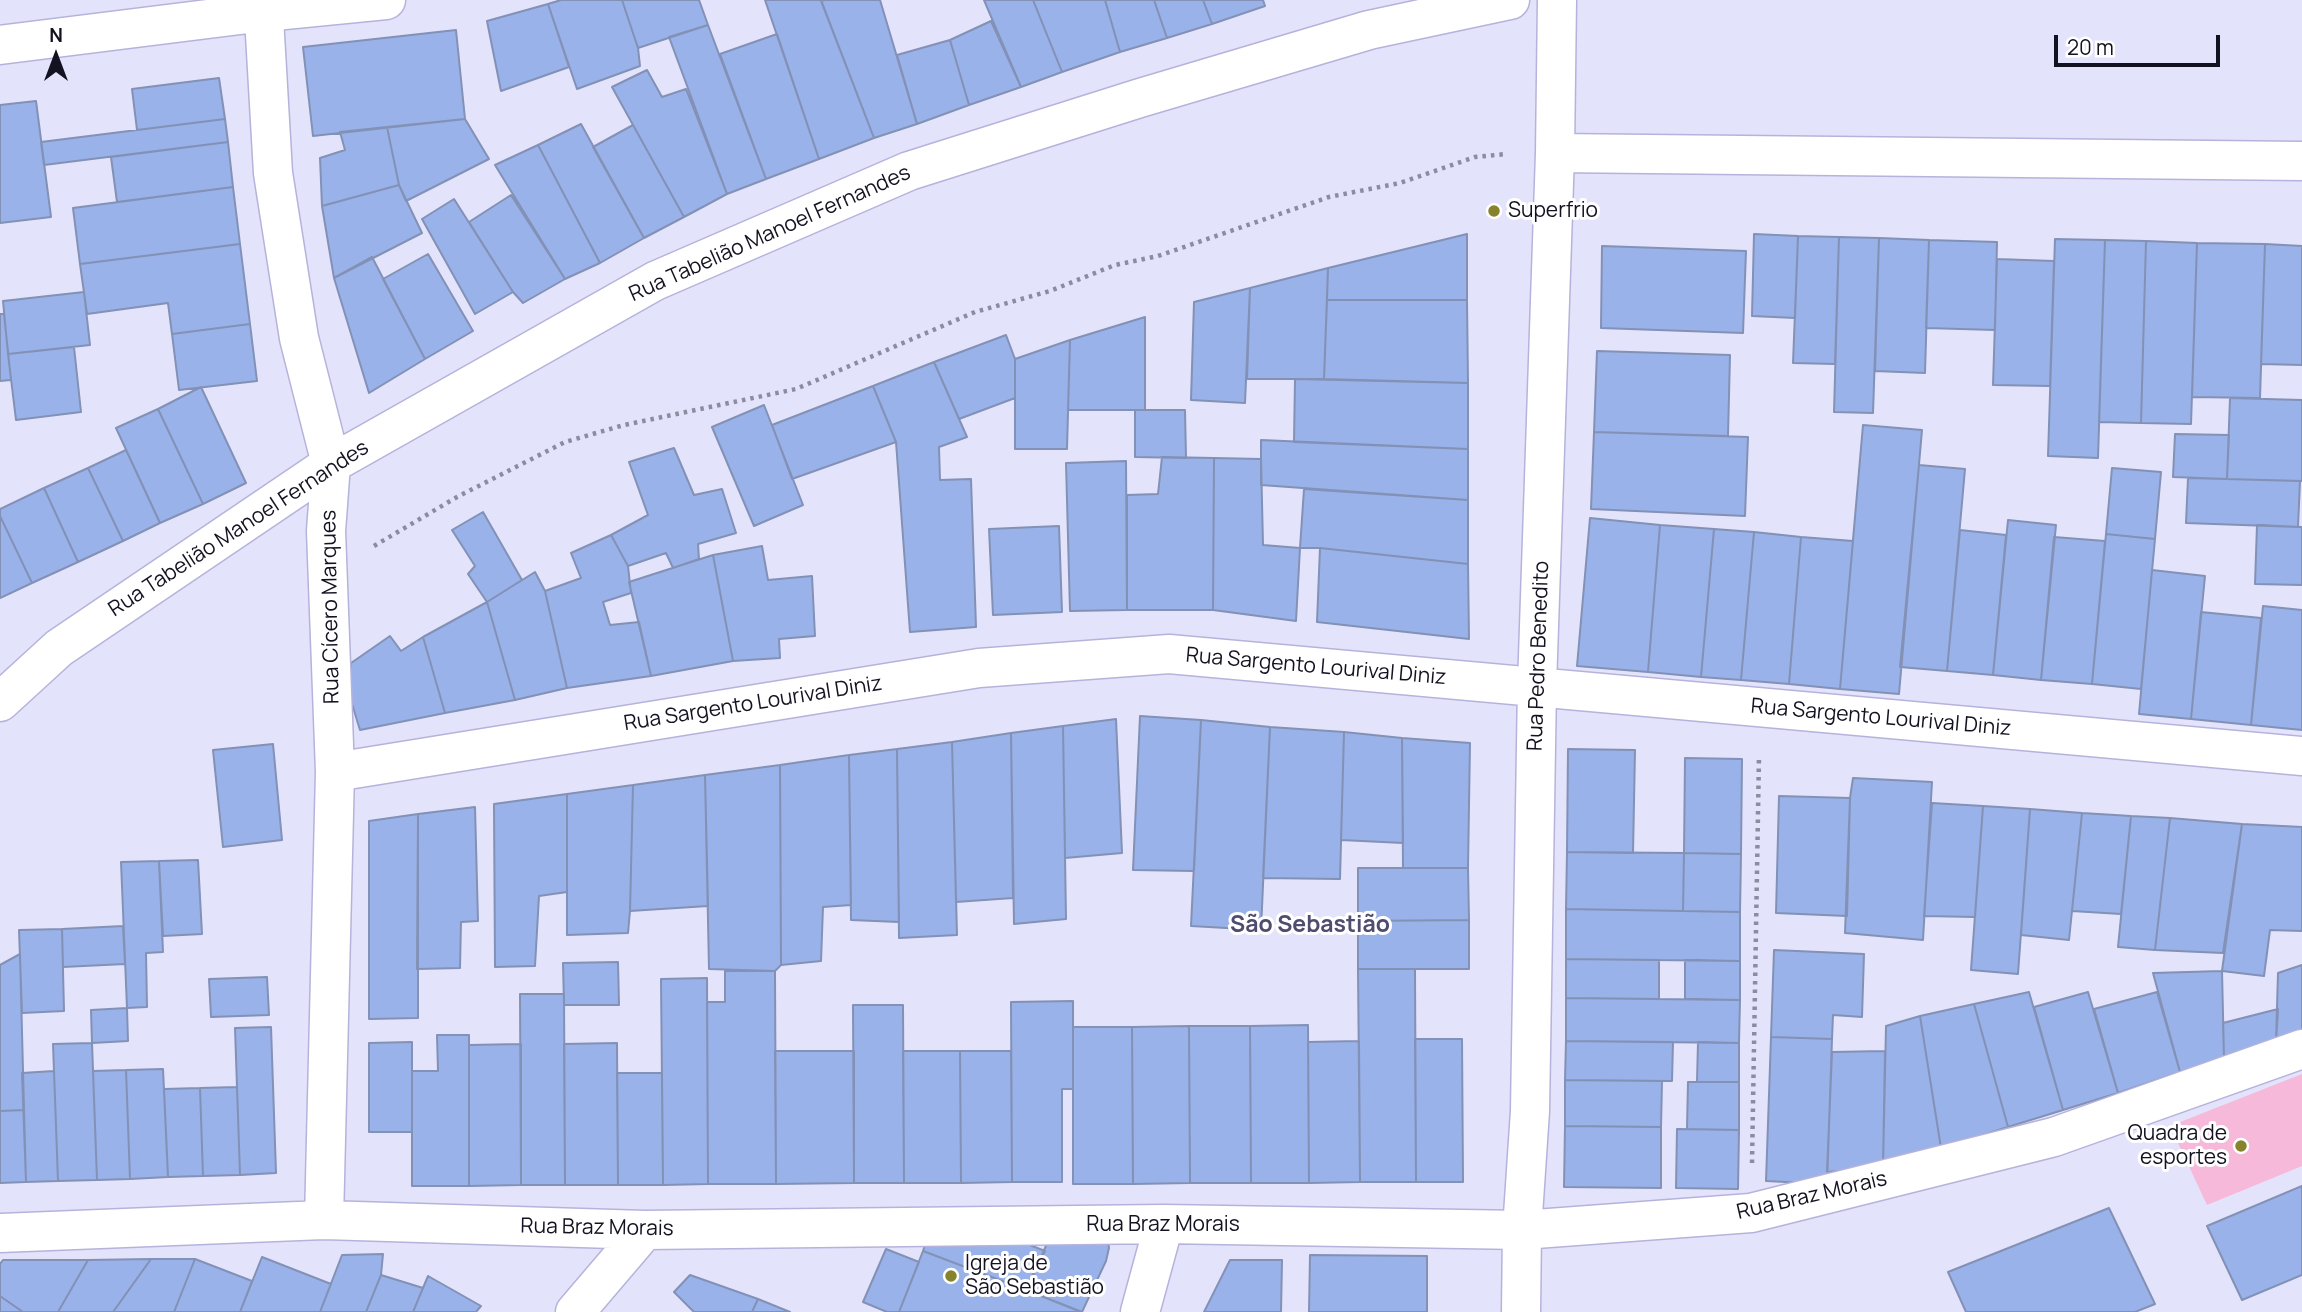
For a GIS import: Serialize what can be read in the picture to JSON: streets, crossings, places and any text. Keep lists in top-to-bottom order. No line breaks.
{"streets":{"street":["Rua Tabelião Manoel Fernandes","Rua Cícero Marques","Rua Pedro Benedito","Rua Sargento Lourival Diniz","Rua Braz Morais"]},"crossings":[["Rua Tabelião Manoel Fernandes","Rua Cícero Marques"],["Rua Cícero Marques","Rua Sargento Lourival Diniz"],["Rua Cícero Marques","Rua Braz Morais"],["Rua Pedro Benedito","Rua Sargento Lourival Diniz"],["Rua Pedro Benedito","Rua Braz Morais"]],"districts":["São Sebastião"],"places":["Superfrio","Quadra de esportes","Igreja de São Sebastião"],"scale_bar":"20 m","north":"top"}
